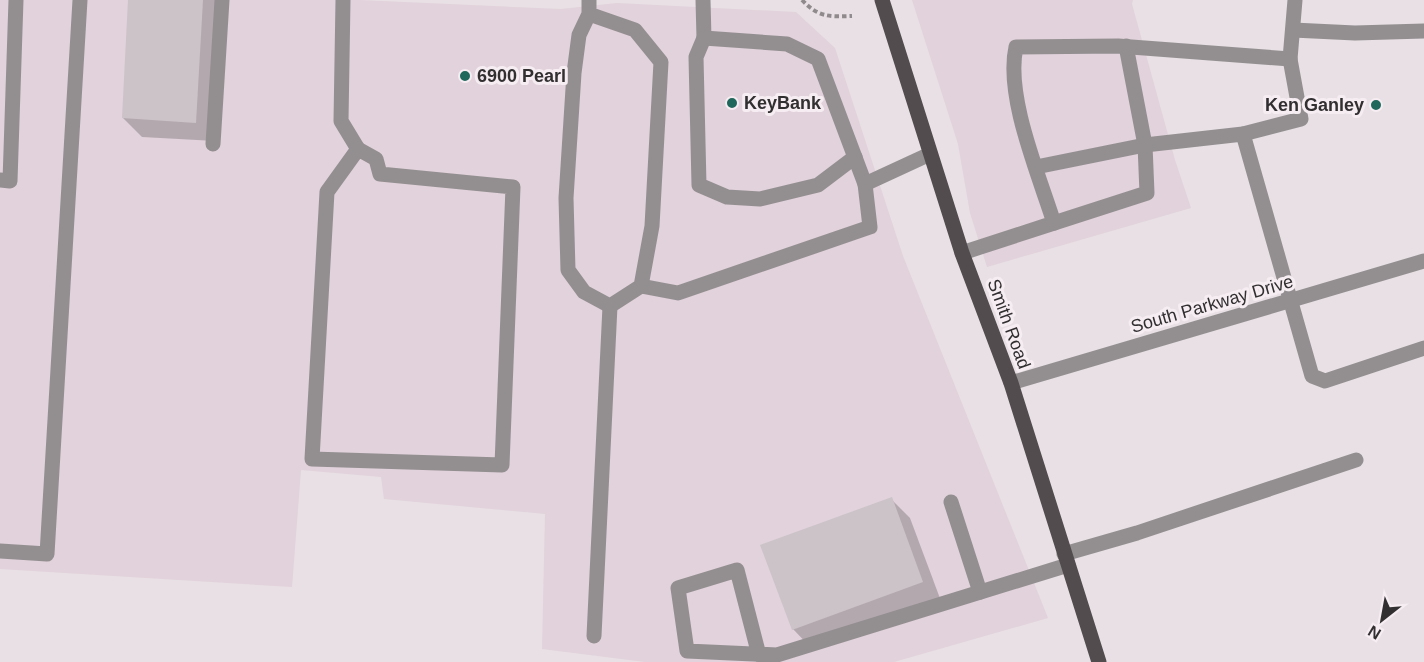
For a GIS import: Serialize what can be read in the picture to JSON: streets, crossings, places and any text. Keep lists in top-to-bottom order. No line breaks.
{"streets":{"main road":["Smith Road"],"street":["South Parkway Drive"]},"crossings":[["South Parkway Drive","Smith Road"]],"places":["6900 Pearl","KeyBank","Ken Ganley"],"north":"bottom left"}
